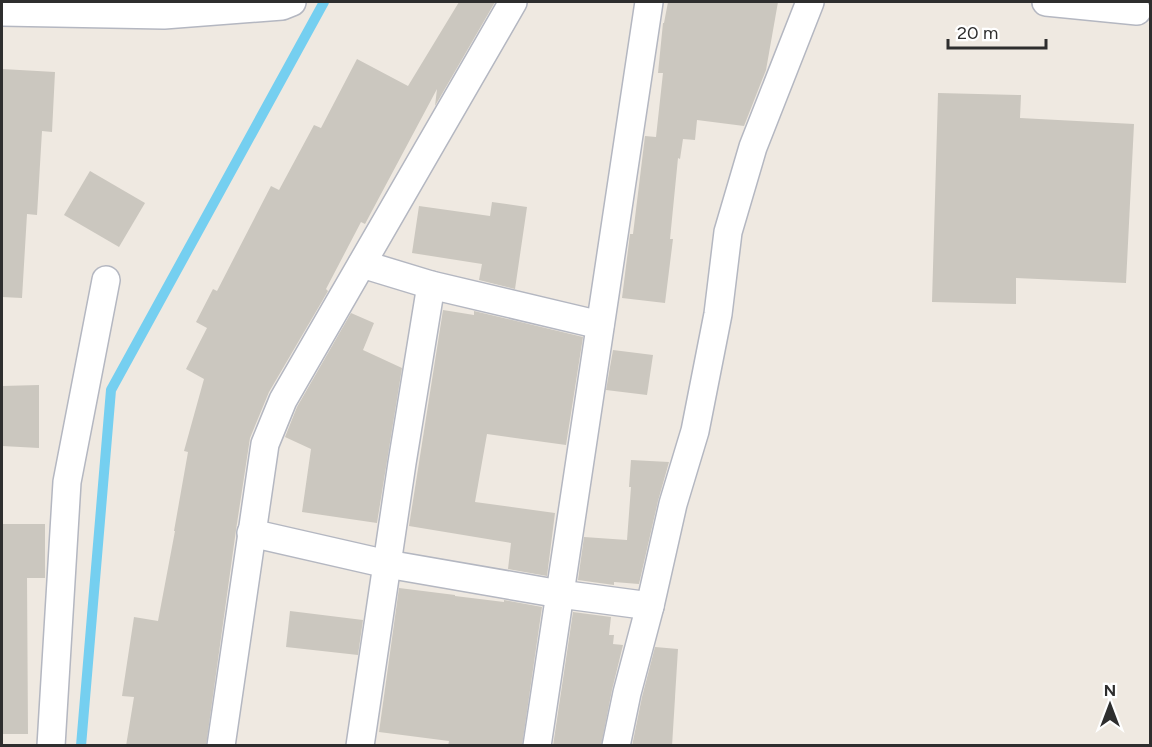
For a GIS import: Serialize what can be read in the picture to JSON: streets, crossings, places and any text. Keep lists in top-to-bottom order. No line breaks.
{"scale_bar":"20 m","north":"top"}
